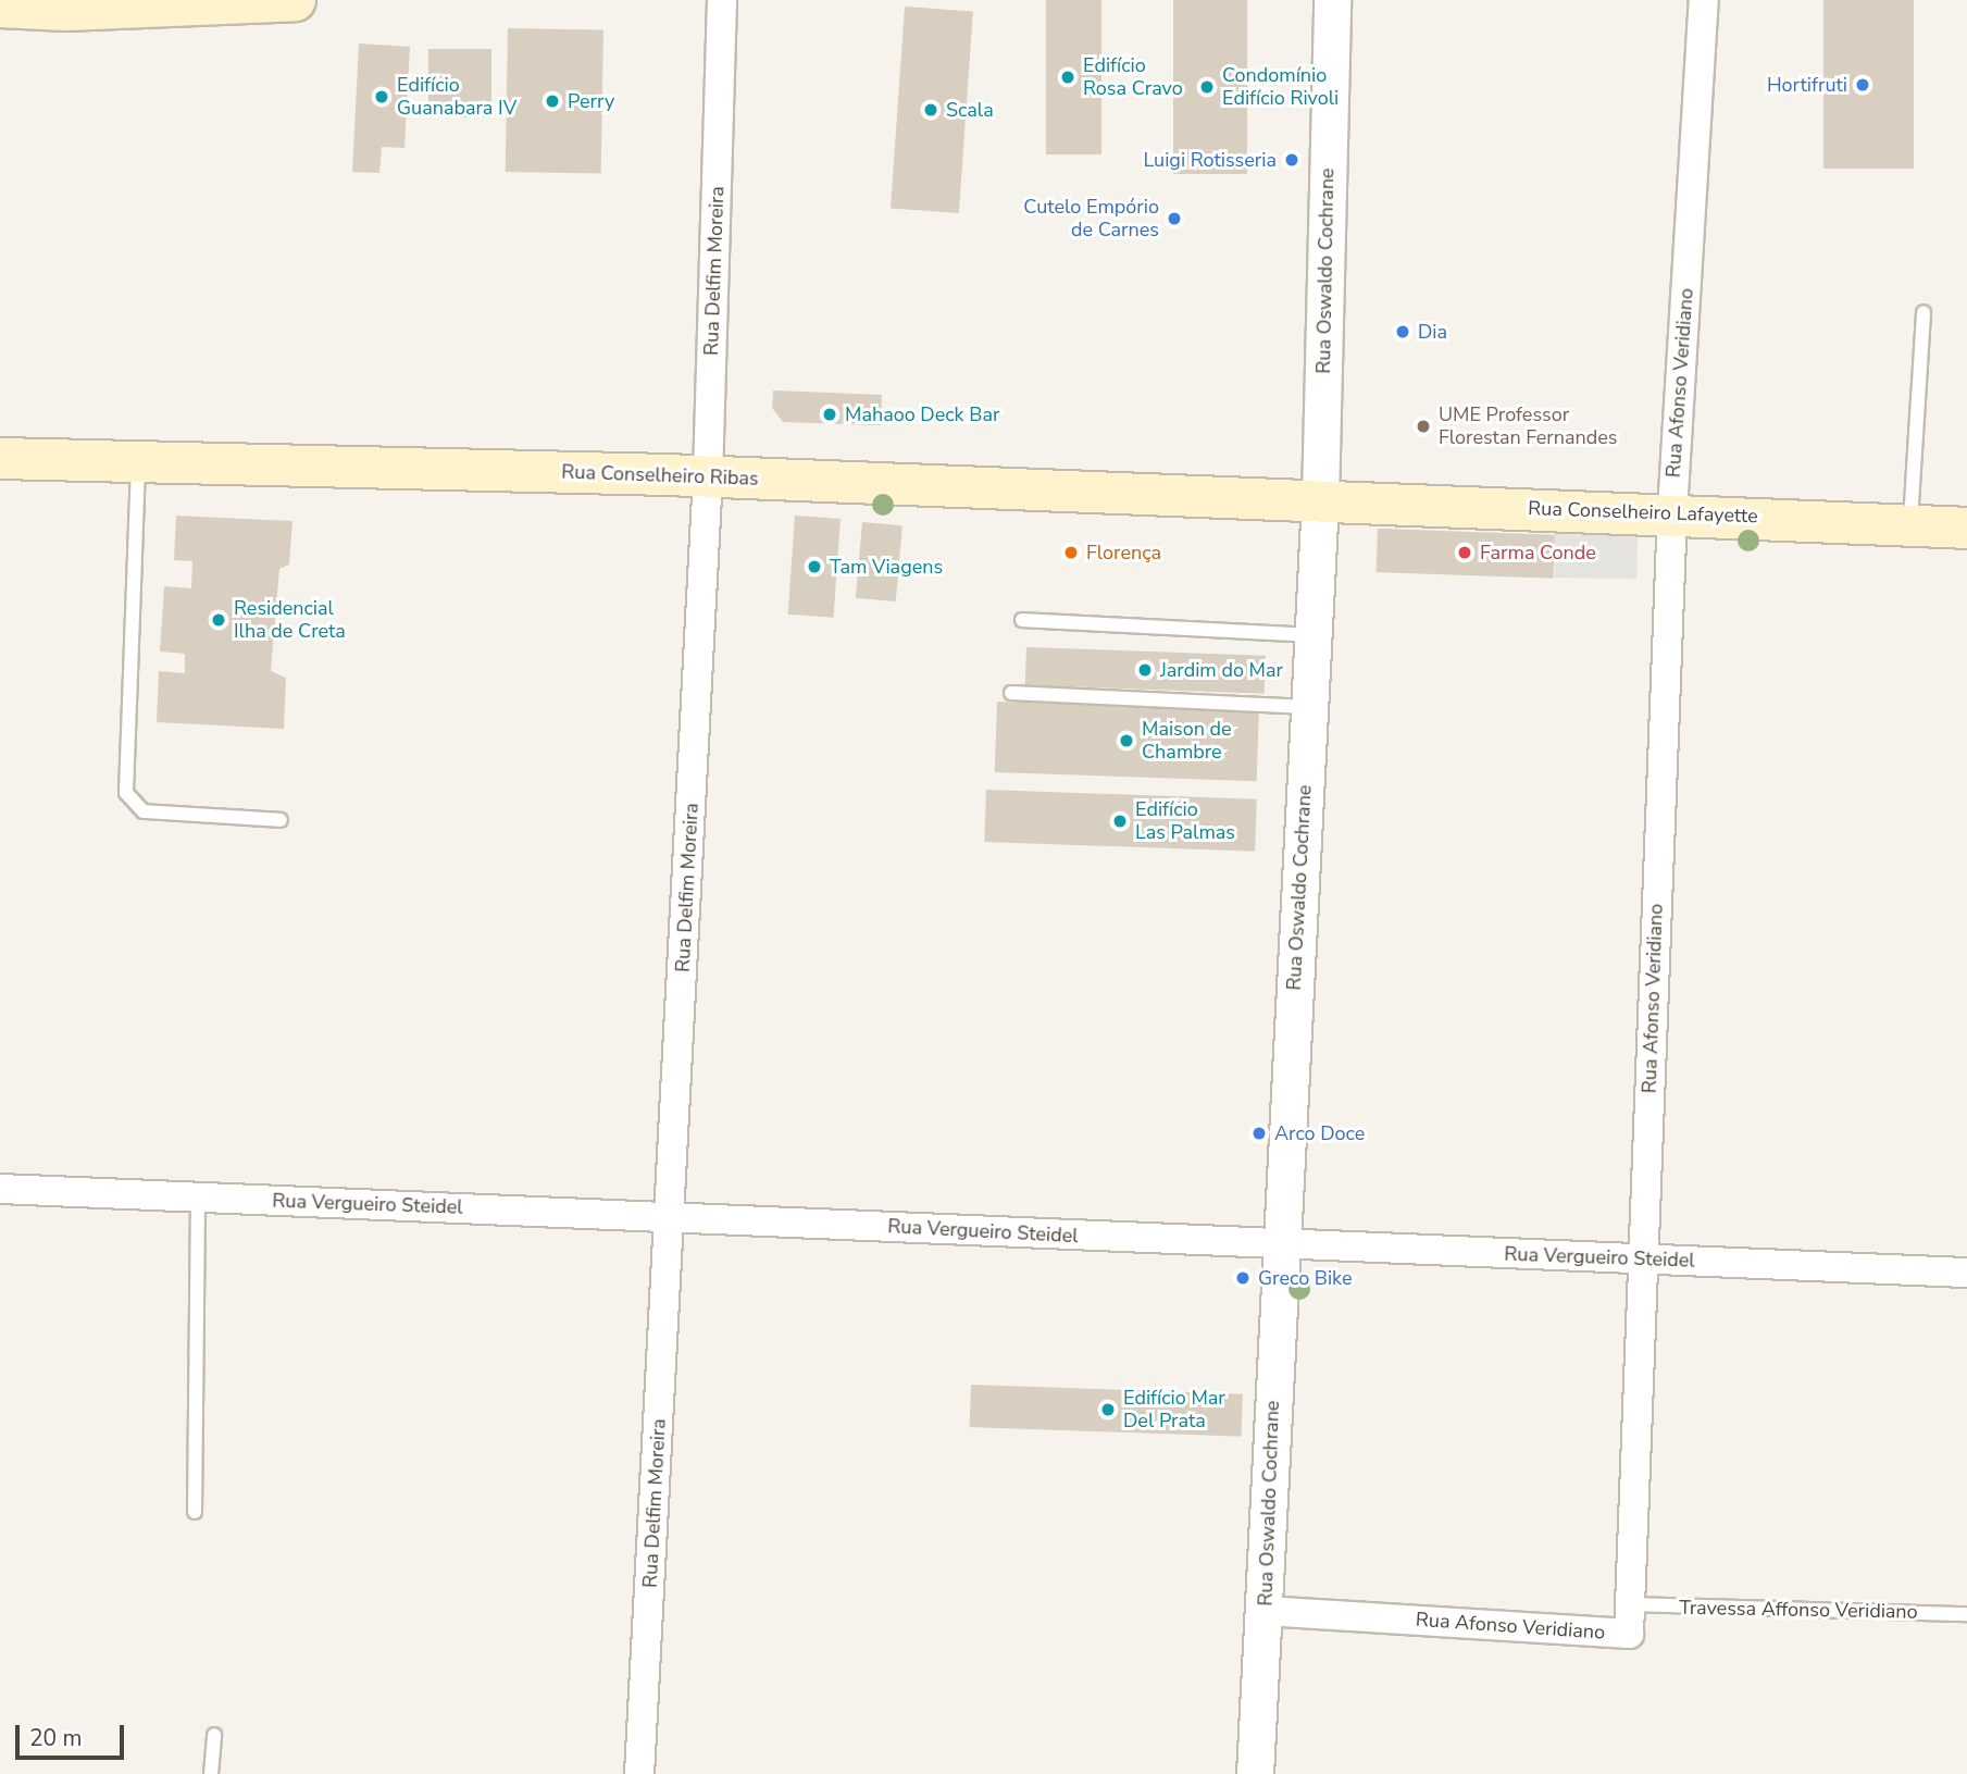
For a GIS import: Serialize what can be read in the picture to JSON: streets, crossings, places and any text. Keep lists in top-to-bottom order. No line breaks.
{"streets":{"main road":["Rua Conselheiro Ribas","Rua Conselheiro Lafayette"],"street":["Rua Delfim Moreira","Rua Oswaldo Cochrane","Rua Afonso Veridiano","Rua Vergueiro Steidel"],"lane":["Travessa Affonso Veridiano"]},"crossings":[["Rua Delfim Moreira","Rua Conselheiro Ribas"],["Rua Delfim Moreira","Rua Vergueiro Steidel"],["Rua Oswaldo Cochrane","Rua Afonso Veridiano"],["Rua Oswaldo Cochrane","Rua Conselheiro Ribas"],["Rua Oswaldo Cochrane","Rua Conselheiro Lafayette"],["Rua Oswaldo Cochrane","Rua Vergueiro Steidel"],["Rua Afonso Veridiano","Rua Conselheiro Lafayette"],["Rua Afonso Veridiano","Rua Vergueiro Steidel"],["Rua Afonso Veridiano","Travessa Affonso Veridiano"],["Rua Conselheiro Ribas","Rua Conselheiro Lafayette"]],"places":["Edifício Rosa Cravo","Hortifruti","Condomínio Edifício Rivoli","Edifício Guanabara IV","Perry","Scala","Luigi Rotisseria","Cutelo Empório de Carnes","Dia","Mahaoo Deck Bar","UME Professor Florestan Fernandes","Florença","Farma Conde","Tam Viagens","Residencial Ilha de Creta","Jardim do Mar","Maison de Chambre","Edifício Las Palmas","Arco Doce","Greco Bike","Edifício Mar Del Prata"],"scale_bar":"20 m"}
